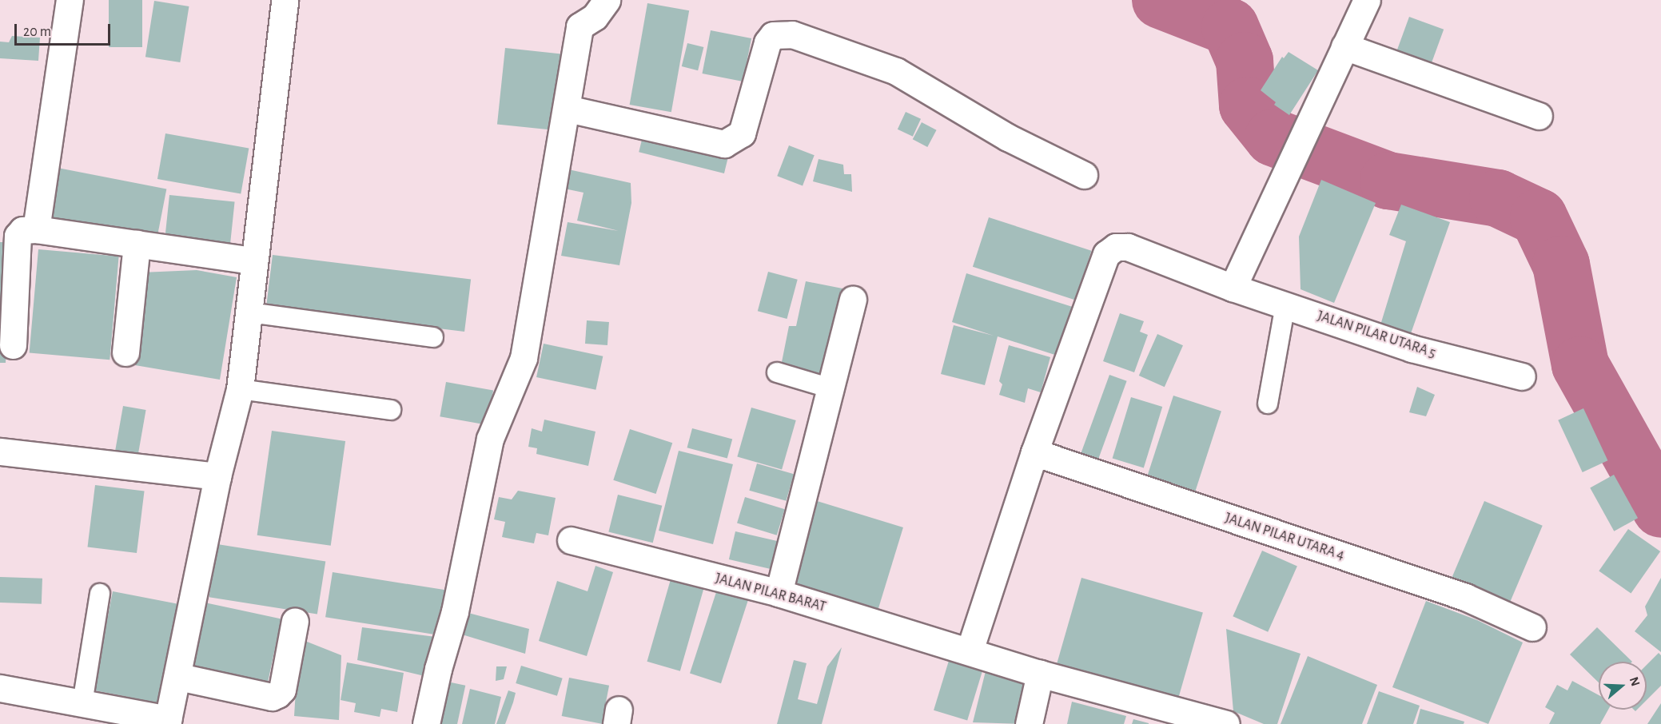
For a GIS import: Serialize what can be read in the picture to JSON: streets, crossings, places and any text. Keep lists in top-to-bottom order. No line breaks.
{"streets":{"street":["JALAN PILAR UTARA 5","JALAN PILAR UTARA 4","JALAN PILAR BARAT"]},"crossings":[["JALAN PILAR UTARA 5","JALAN PILAR UTARA 4"],["JALAN PILAR UTARA 5","JALAN PILAR BARAT"]],"scale_bar":"20 m","north":"right"}
